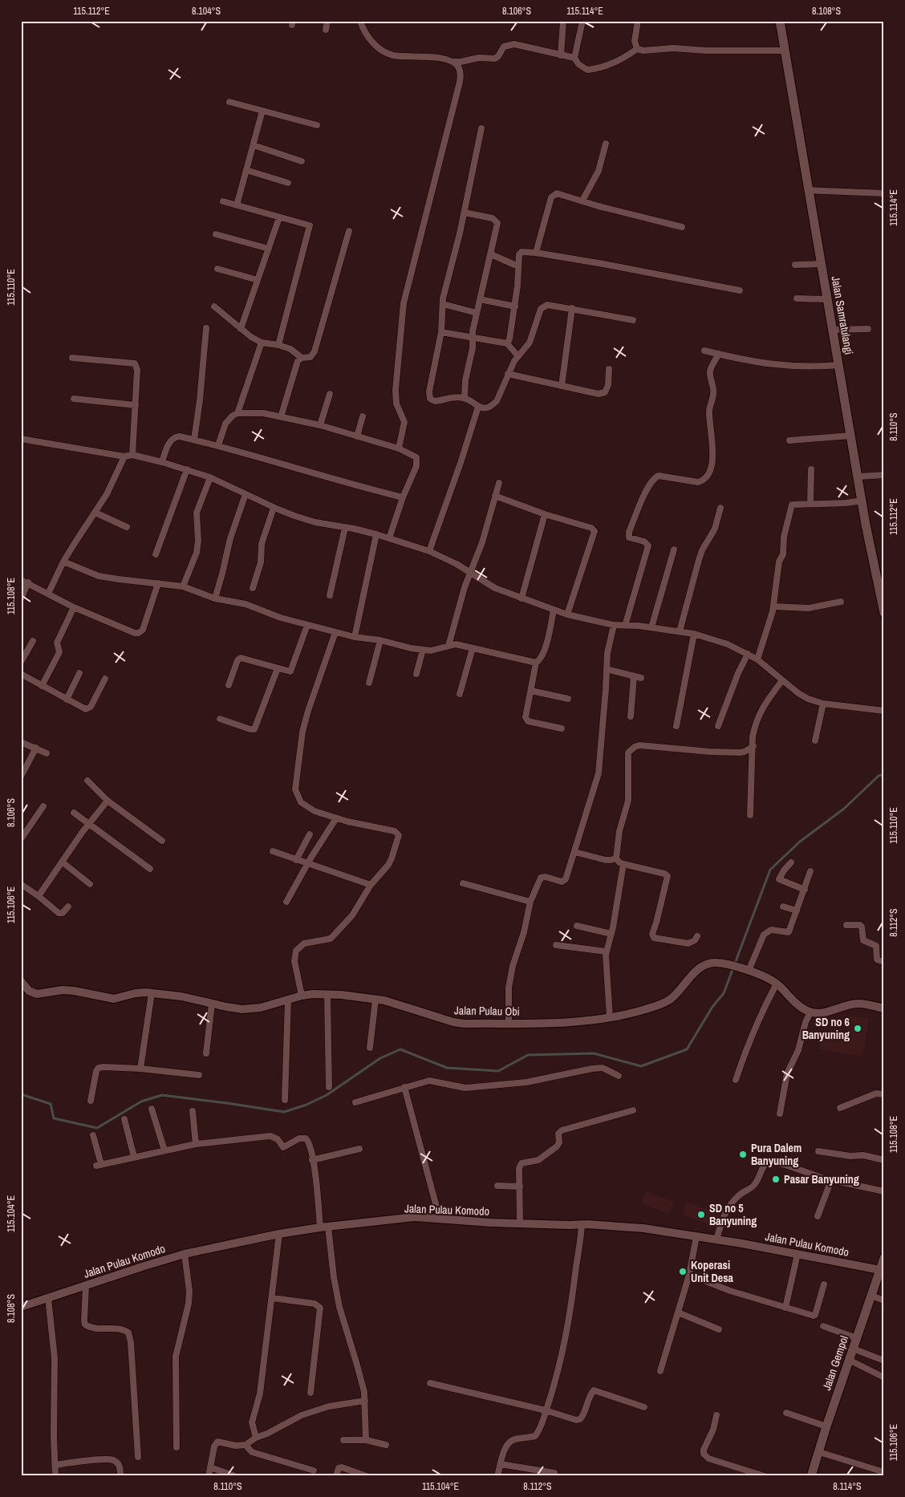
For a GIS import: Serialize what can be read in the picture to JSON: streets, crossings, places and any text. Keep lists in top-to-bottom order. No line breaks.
{"streets":{"main road":["Jalan Samratulangi","Jalan Gempol"],"street":["Jalan Pulau Obi","Jalan Pulau Komodo"]},"crossings":[["Jalan Pulau Komodo","Jalan Gempol"]],"places":["SD no 6 Banyuning","Pura Dalem Banyuning","Pasar Banyuning","SD no 5 Banyuning","Koperasi Unit Desa"],"coordinates":["115.112°E","8.104°S","8.106°S","115.114°E","8.108°S","115.110°E","8.110°S","115.108°E","115.106°E","8.112°S","115.104°E","8.114°S"]}
